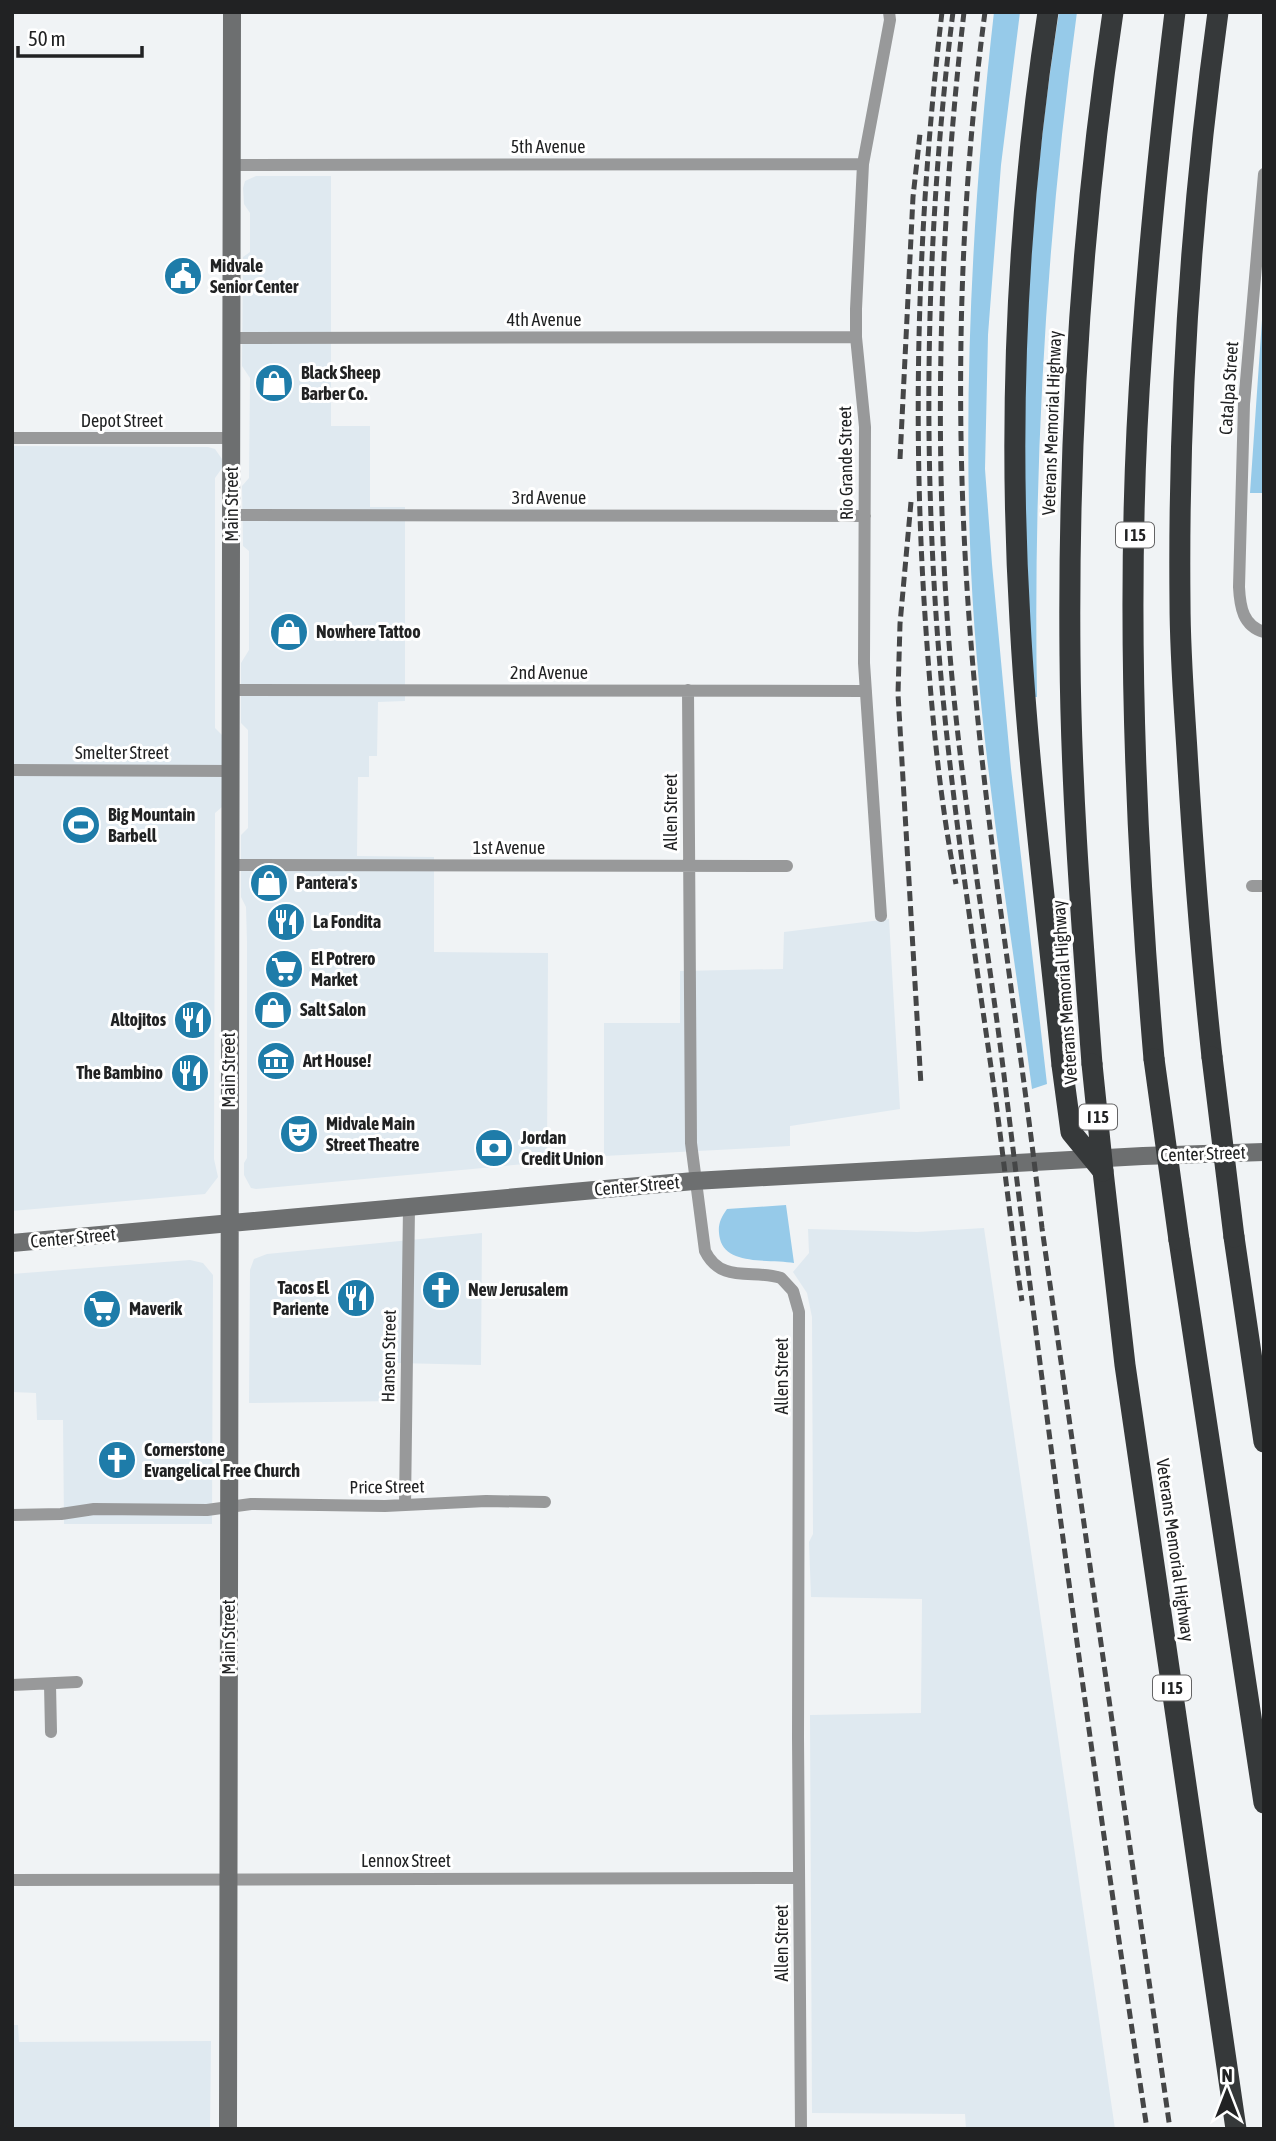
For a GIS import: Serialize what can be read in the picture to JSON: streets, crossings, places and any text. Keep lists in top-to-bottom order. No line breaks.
{"streets":{"highway":["Veterans Memorial Highway","I 15"],"street":["5th Avenue","4th Avenue","Catalpa Street","Depot Street","Rio Grande Street","3rd Avenue","Main Street","2nd Avenue","Smelter Street","Allen Street","1st Avenue","Center Street","Hansen Street","Price Street","Lennox Street"]},"crossings":[["5th Avenue","Rio Grande Street"],["5th Avenue","Main Street"],["4th Avenue","Rio Grande Street"],["4th Avenue","Main Street"],["Depot Street","Main Street"],["Rio Grande Street","3rd Avenue"],["Rio Grande Street","2nd Avenue"],["3rd Avenue","Main Street"],["Main Street","2nd Avenue"],["Main Street","Smelter Street"],["Main Street","1st Avenue"],["Main Street","Center Street"],["Main Street","Price Street"],["Main Street","Lennox Street"],["2nd Avenue","Allen Street"],["Allen Street","1st Avenue"],["Allen Street","Center Street"],["Allen Street","Lennox Street"],["Center Street","Hansen Street"],["Hansen Street","Price Street"]],"places":{"public building":["Midvale Senior Center"],"shop":["Black Sheep Barber Co.","Nowhere Tattoo","Pantera's","Salt Salon"],"sports":["Big Mountain Barbell"],"restaurant":["La Fondita","Altojitos","The Bambino","Tacos El Pariente"],"supermarket":["El Potrero Market","Maverik"],"museum":["Art House!"],"theatre":["Midvale Main Street Theatre"],"bank":["Jordan Credit Union"],"church":["New Jerusalem","Cornerstone Evangelical Free Church"]},"scale_bar":"50 m","north":"top"}
